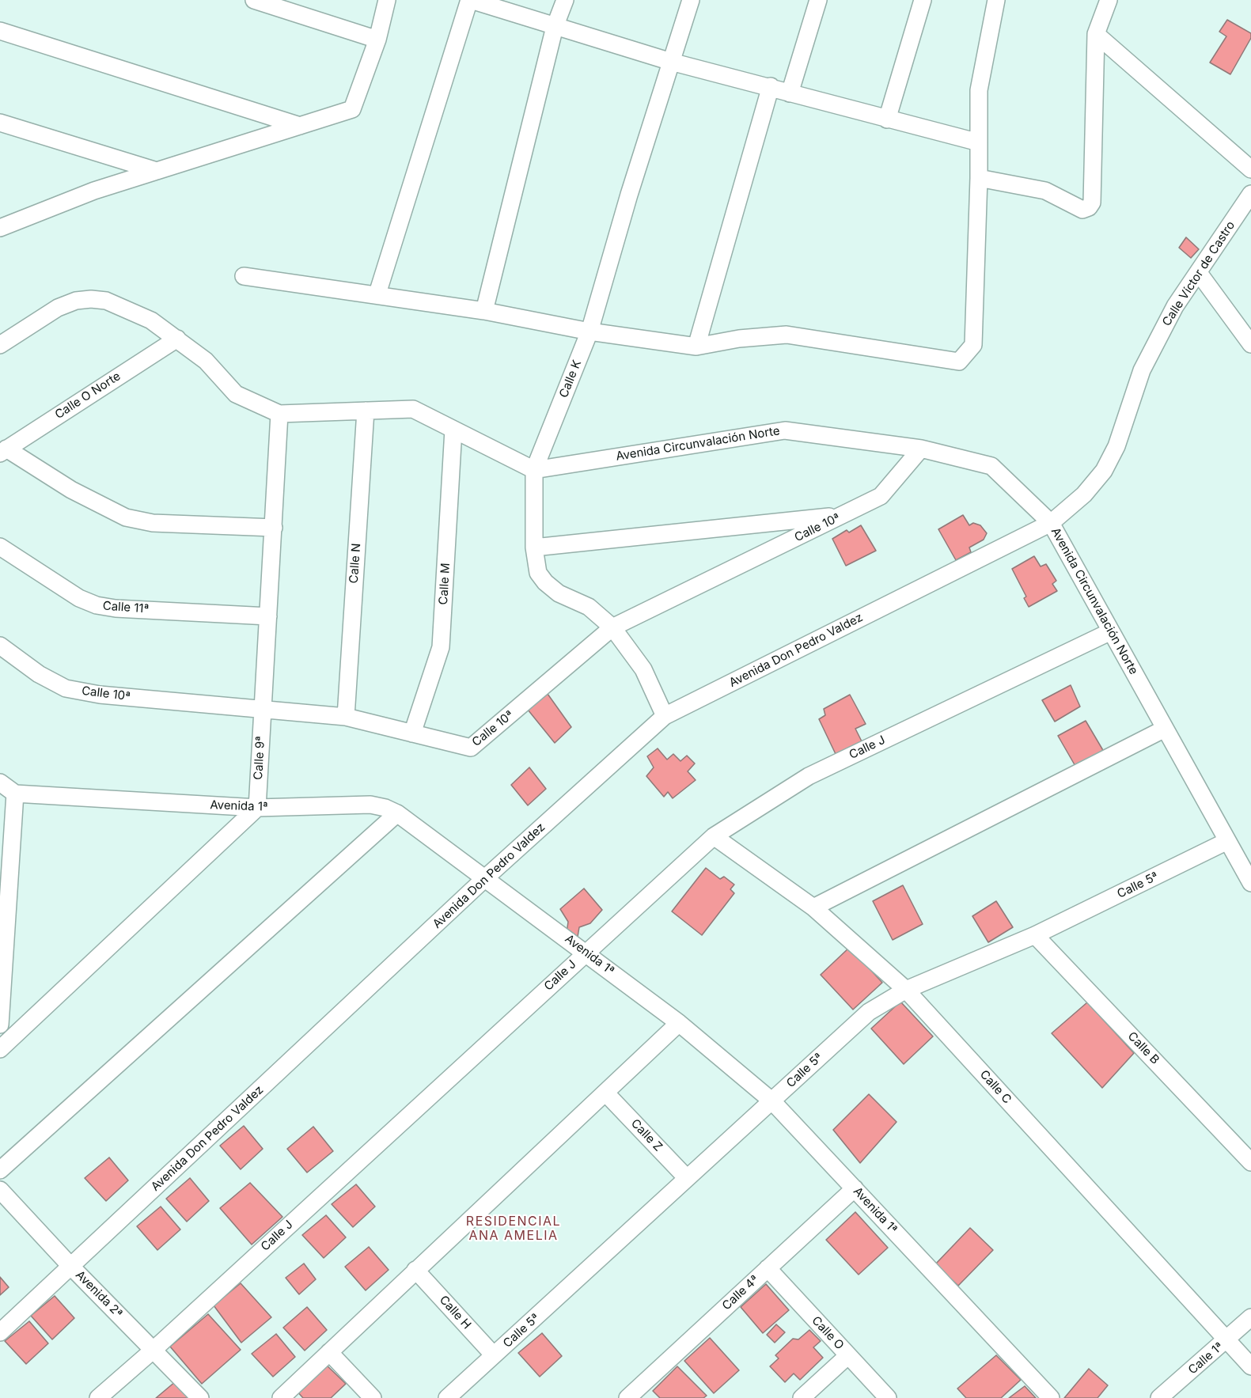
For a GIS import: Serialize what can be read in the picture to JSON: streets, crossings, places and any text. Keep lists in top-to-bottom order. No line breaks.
{"streets":{"street":["Calle Víctor de Castro","Calle K","Calle O Norte","Avenida Circunvalación Norte","Calle 10ª","Calle N","Calle M","Calle 11ª","Avenida Don Pedro Valdez","Calle J","Calle 9ª","Avenida 1ª","Calle 5ª","Calle B","Calle C","Calle Z","Calle 4ª","Avenida 2ª","Calle H","Calle O","Calle 1ª"]},"crossings":[["Calle Víctor de Castro","Avenida Circunvalación Norte"],["Calle Víctor de Castro","Avenida Don Pedro Valdez"],["Calle K","Avenida Circunvalación Norte"],["Calle K","Calle 10ª"],["Calle K","Avenida Don Pedro Valdez"],["Avenida Circunvalación Norte","Calle 10ª"],["Avenida Circunvalación Norte","Avenida Don Pedro Valdez"],["Avenida Circunvalación Norte","Calle J"],["Avenida Circunvalación Norte","Calle 5ª"],["Calle 10ª","Calle N"],["Calle 10ª","Calle M"],["Calle 10ª","Calle 9ª"],["Calle 11ª","Calle 9ª"],["Avenida Don Pedro Valdez","Avenida 1ª"],["Avenida Don Pedro Valdez","Avenida 2ª"],["Calle J","Avenida 1ª"],["Calle J","Calle C"],["Calle J","Avenida 2ª"],["Calle 9ª","Avenida 1ª"],["Avenida 1ª","Calle 5ª"],["Avenida 1ª","Calle 4ª"],["Calle 5ª","Calle B"],["Calle 5ª","Calle C"],["Calle 5ª","Calle Z"],["Calle 5ª","Calle H"],["Calle C","Calle 1ª"],["Calle 4ª","Calle O"]],"districts":["RESIDENCIAL ANA AMELIA"]}
